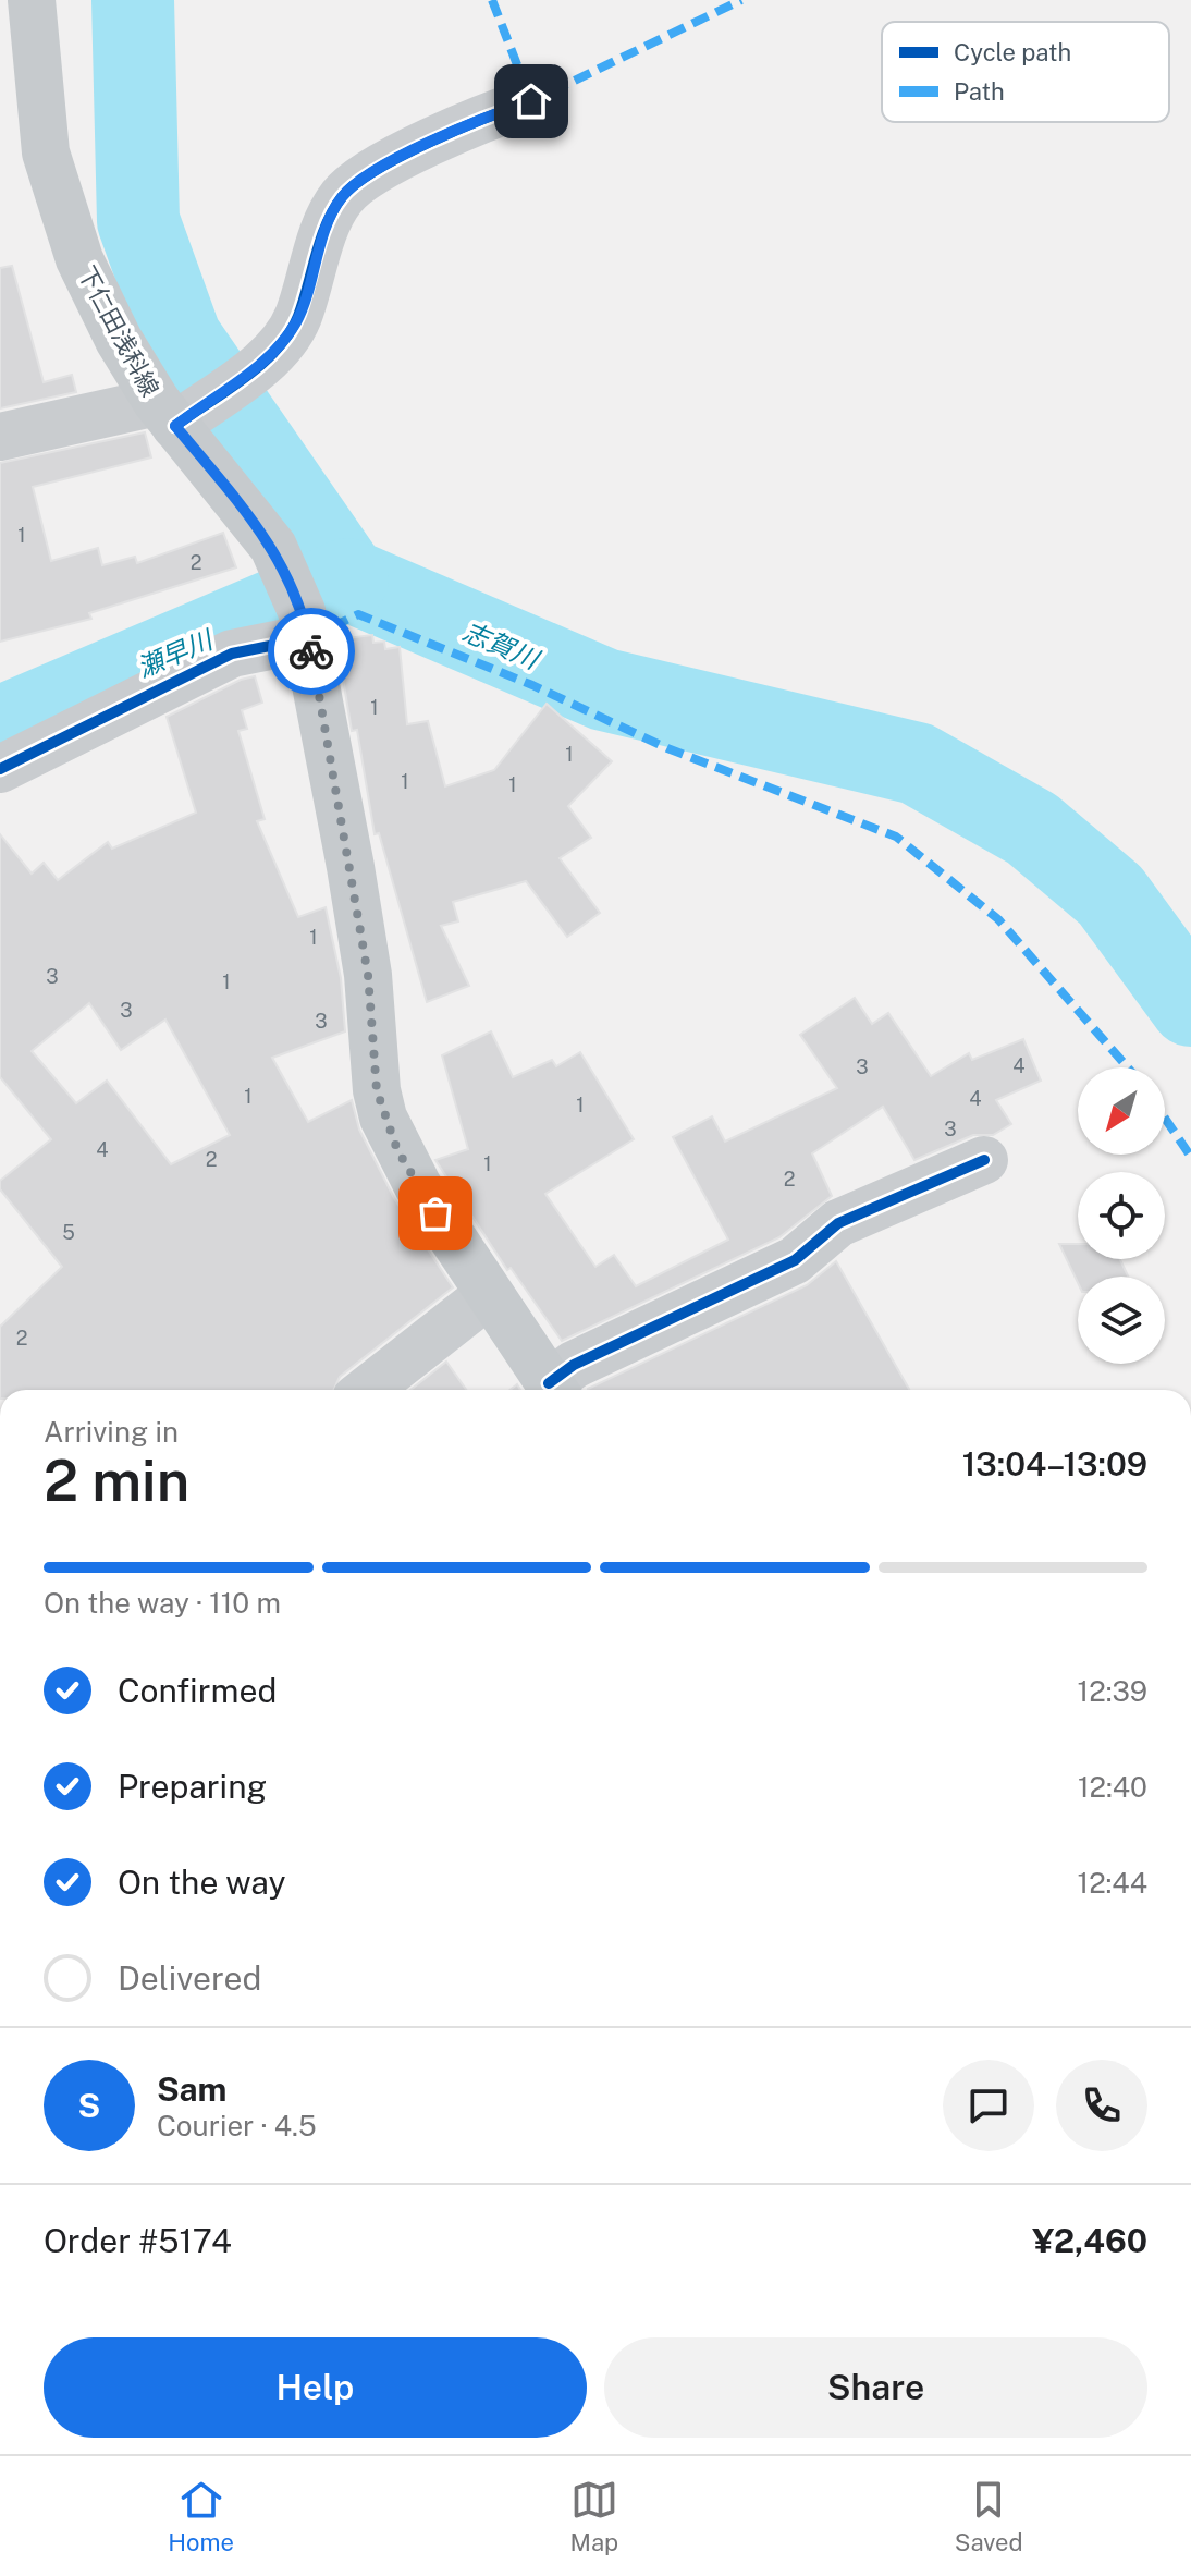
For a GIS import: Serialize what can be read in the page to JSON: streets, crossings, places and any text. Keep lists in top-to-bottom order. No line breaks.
{"streets":{"main road":["下仁田浅科線"]},"water":["志賀川","瀬早川"],"house_numbers":["1","2","1","1","1","1","1","3","1","3","3","4","3","1","4","1","3","4","2","1","2","5","2"],"legend":["Cycle path","Path"],"north":"bottom left","page":{"heading":["2 min","Arriving in","13:04–13:09"],"panel":["Sam","Courier · 4.5","Order #5174","¥2,460"],"bar":"On the way · 110 m","list":[["Confirmed","12:39"],["Preparing","12:40"],["On the way","12:44"],"Delivered"],"round":"S","buttons":["Help","Share"],"tabs":["Home","Map","Saved"]}}
